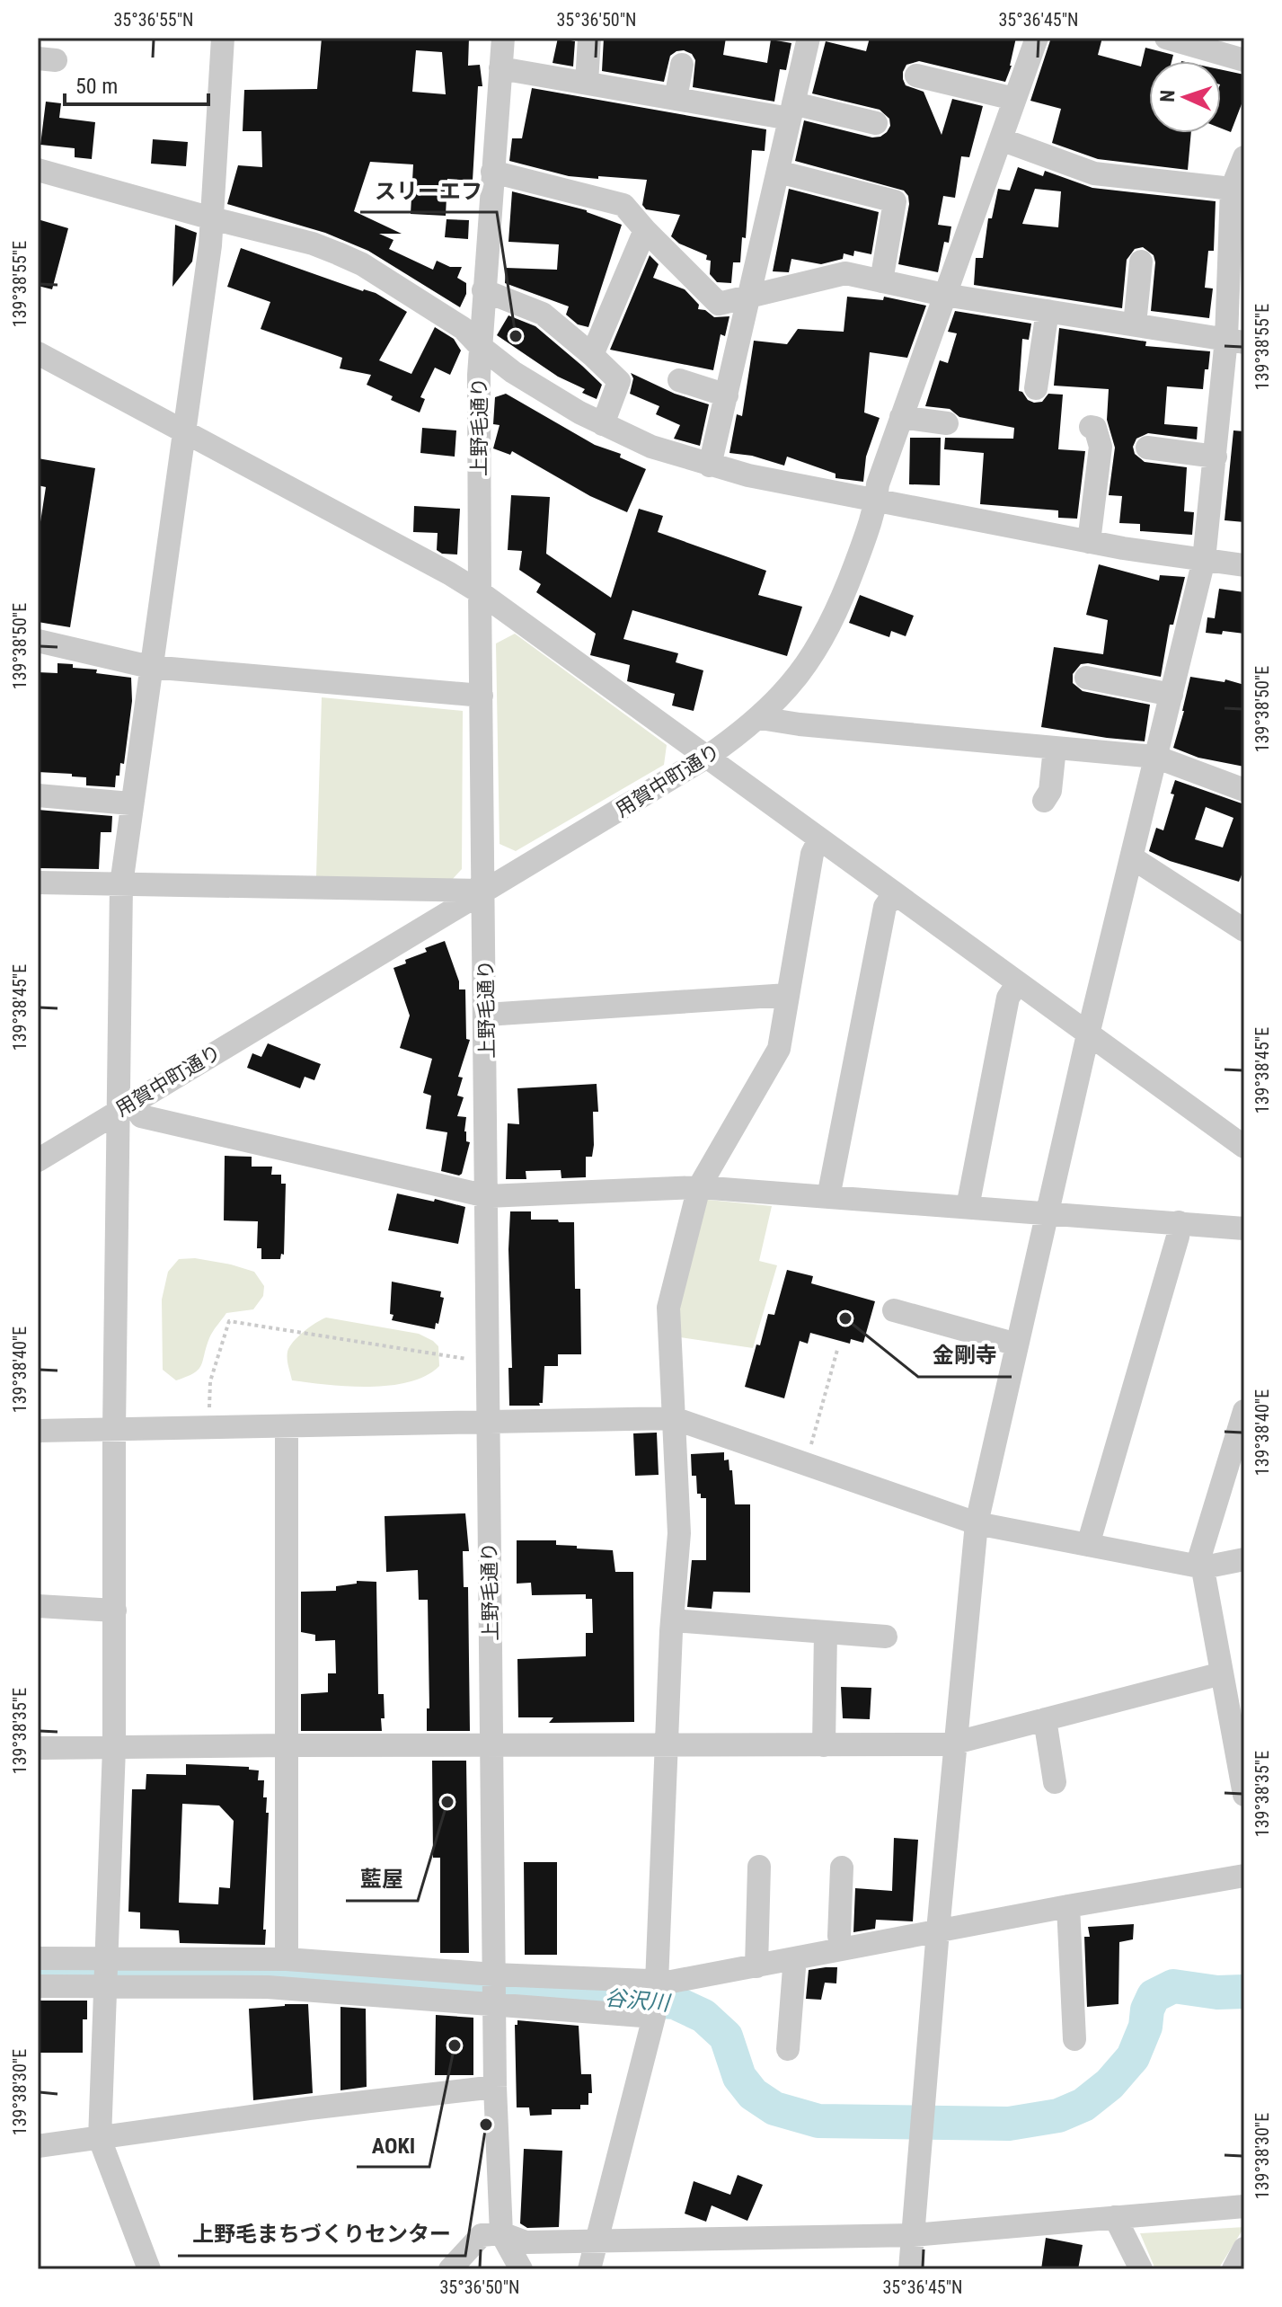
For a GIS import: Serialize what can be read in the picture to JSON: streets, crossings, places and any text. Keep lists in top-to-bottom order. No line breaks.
{"streets":{"street":["上野毛通り","用賀中町通り"]},"crossings":[["上野毛通り","用賀中町通り"]],"water":["谷沢川"],"places":["スリーエフ","金剛寺","藍屋","AOKI","上野毛まちづくりセンター"],"scale_bar":"50 m","north":"left","coordinates":["35°36'55\"N","35°36'50\"N","35°36'45\"N","139°38'55\"E","139°38'50\"E","139°38'45\"E","139°38'40\"E","139°38'35\"E","139°38'30\"E"]}
